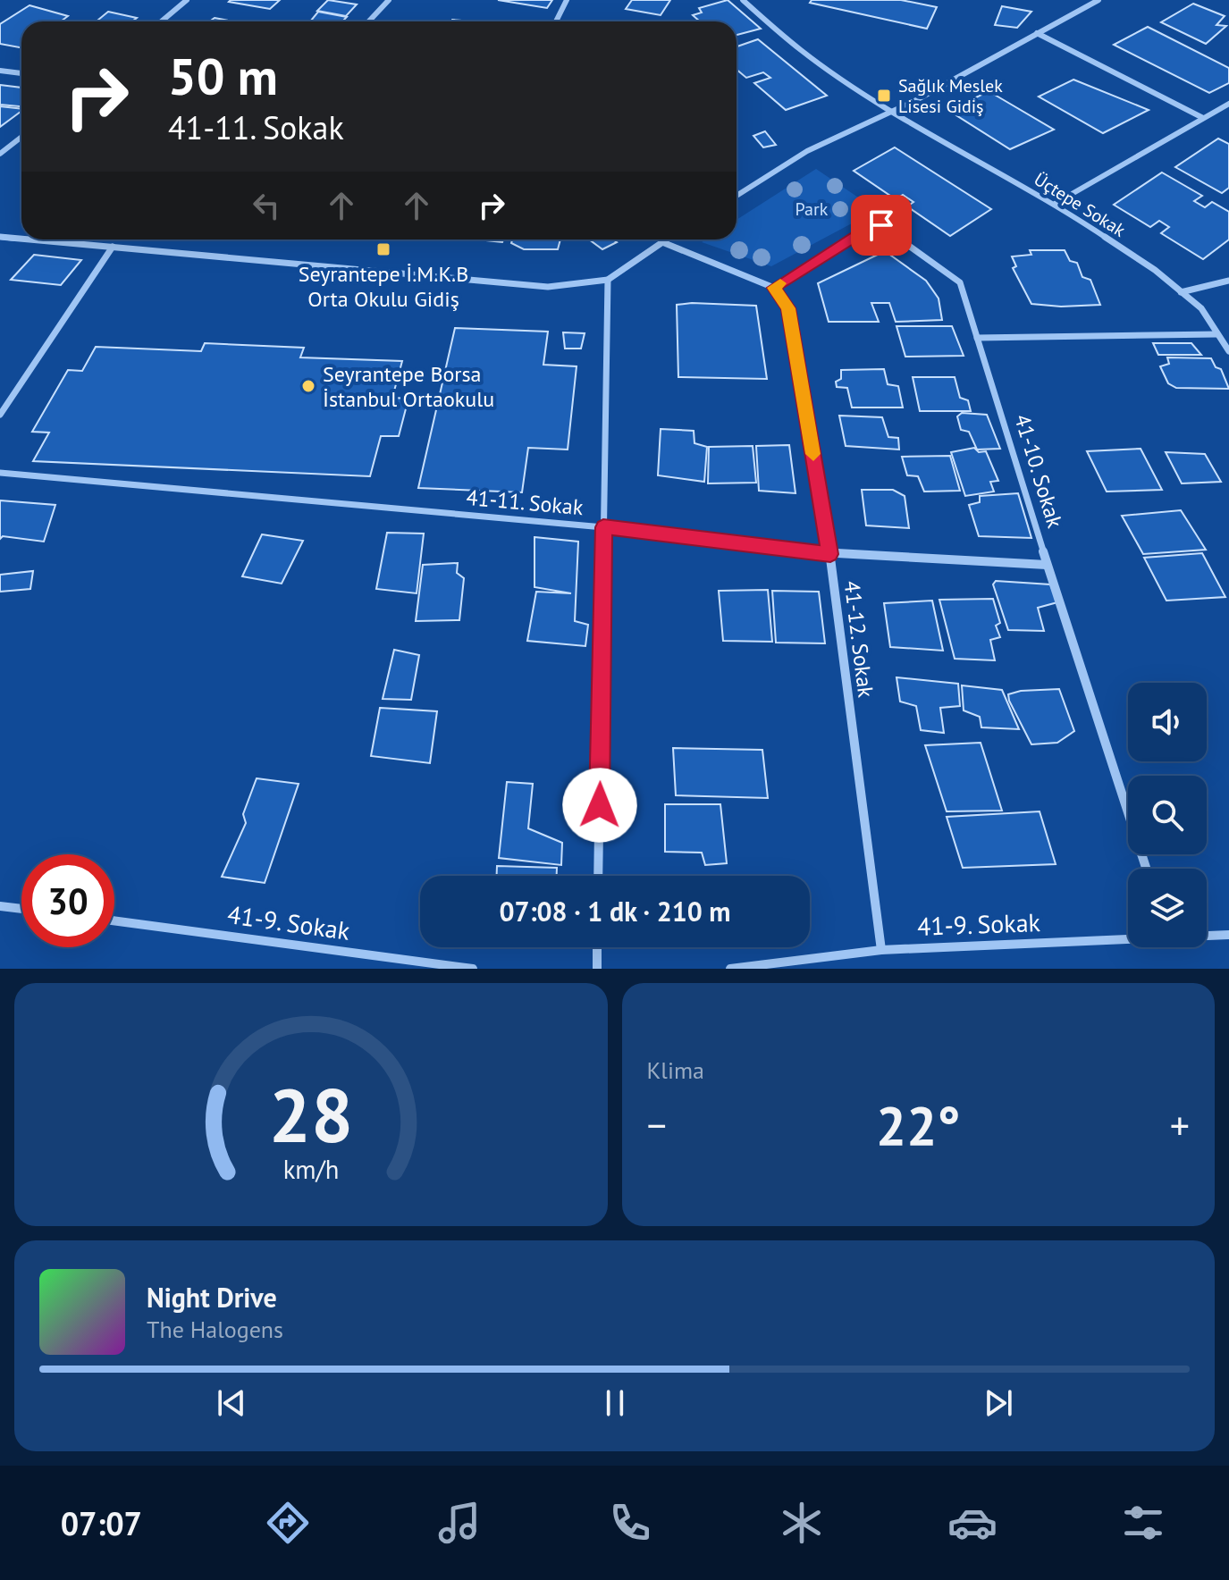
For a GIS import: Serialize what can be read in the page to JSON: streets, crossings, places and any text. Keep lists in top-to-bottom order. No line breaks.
{"streets":{"street":["Üçtepe Sokak","41-10. Sokak","41-11. Sokak","41-12. Sokak","41-9. Sokak"]},"crossings":[["41-10. Sokak","41-11. Sokak"],["41-10. Sokak","41-12. Sokak"],["41-11. Sokak","41-12. Sokak"],["41-12. Sokak","41-9. Sokak"]],"parks":["Park"],"places":{"transit":["Sağlık Meslek Lisesi Gidiş","Seyrantepe İ.M.K.B Orta Okulu Gidiş"],"other":["Seyrantepe Borsa İstanbul Ortaokulu"]},"page":{"turn":["50 m","41-11. Sokak"],"limit":"30","trip":"07:08 · 1 dk · 210 m","tile":"Klima","heat":["−","22°","+"],"song":["Night Drive","The Halogens"],"tabs":"07:07","gauge":["28","km/h"]}}
